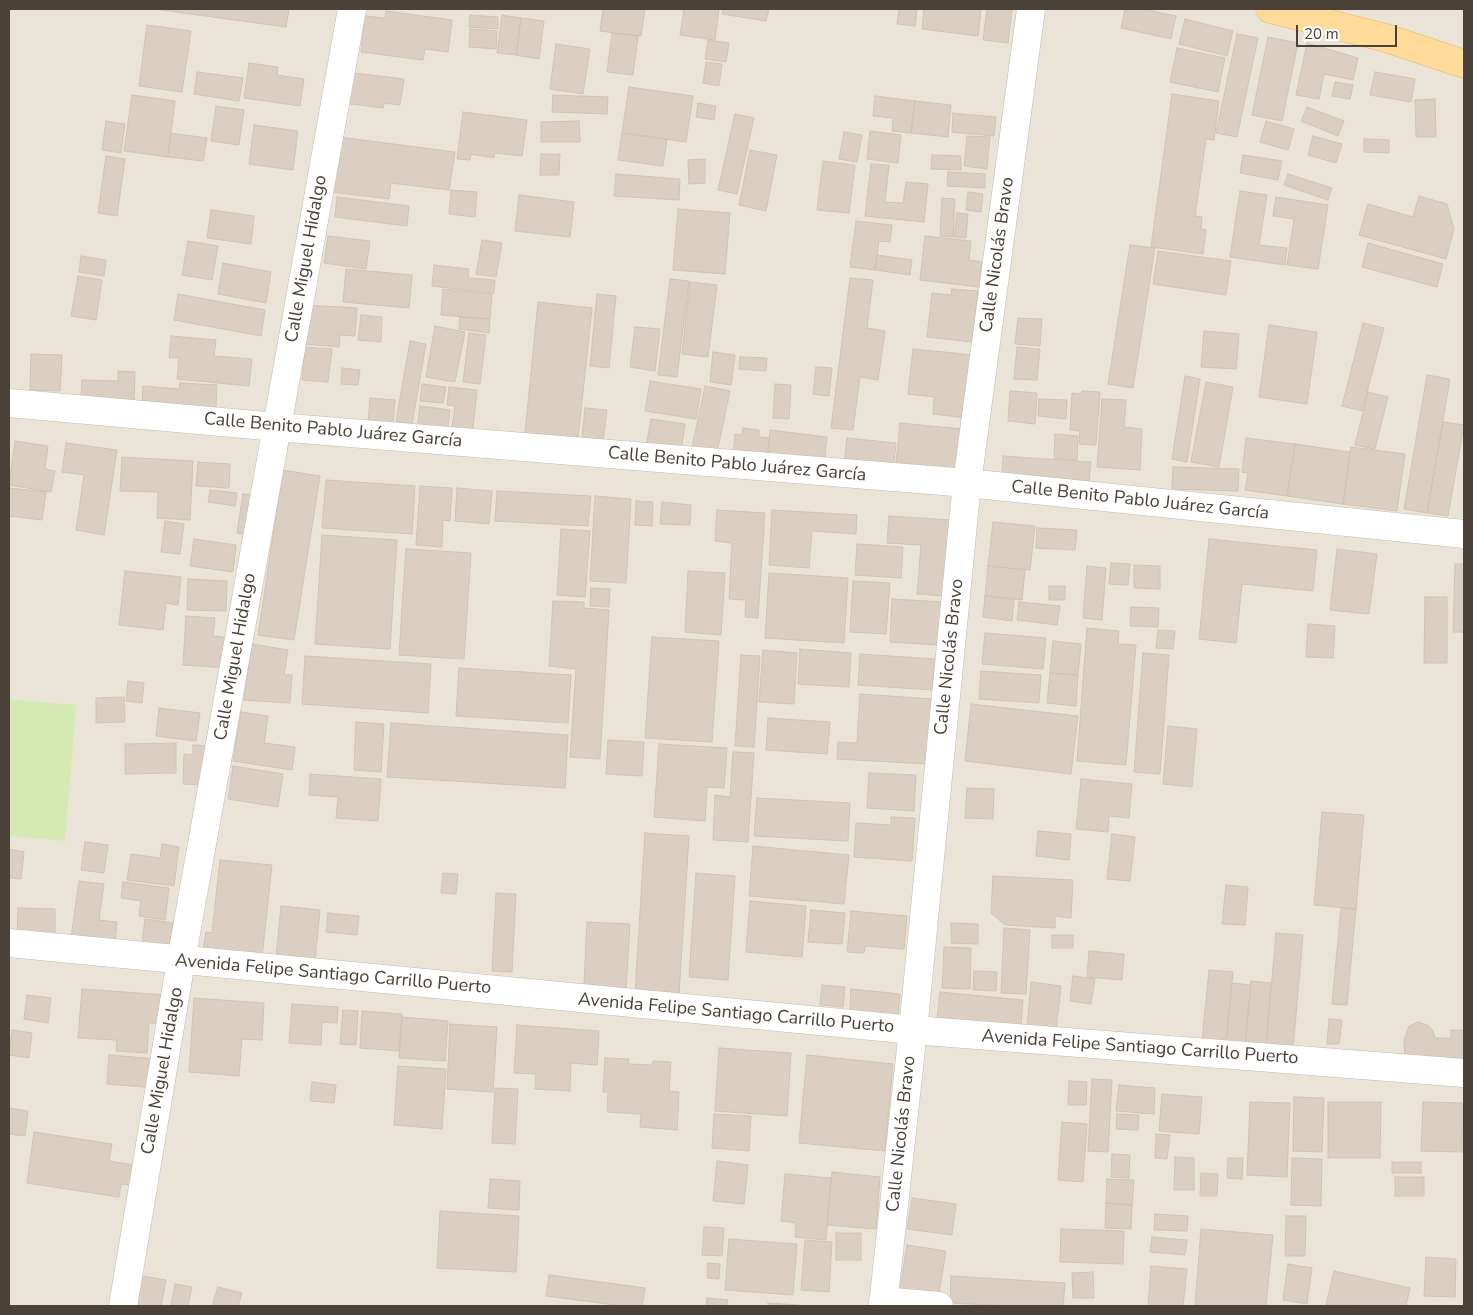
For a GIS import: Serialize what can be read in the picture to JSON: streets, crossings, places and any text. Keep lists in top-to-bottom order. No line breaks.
{"streets":{"street":["Calle Nicolás Bravo","Calle Miguel Hidalgo","Calle Benito Pablo Juárez García","Avenida Felipe Santiago Carrillo Puerto"]},"crossings":[["Calle Nicolás Bravo","Calle Benito Pablo Juárez García"],["Calle Nicolás Bravo","Avenida Felipe Santiago Carrillo Puerto"],["Calle Miguel Hidalgo","Calle Benito Pablo Juárez García"],["Calle Miguel Hidalgo","Avenida Felipe Santiago Carrillo Puerto"]],"scale_bar":"20 m"}
